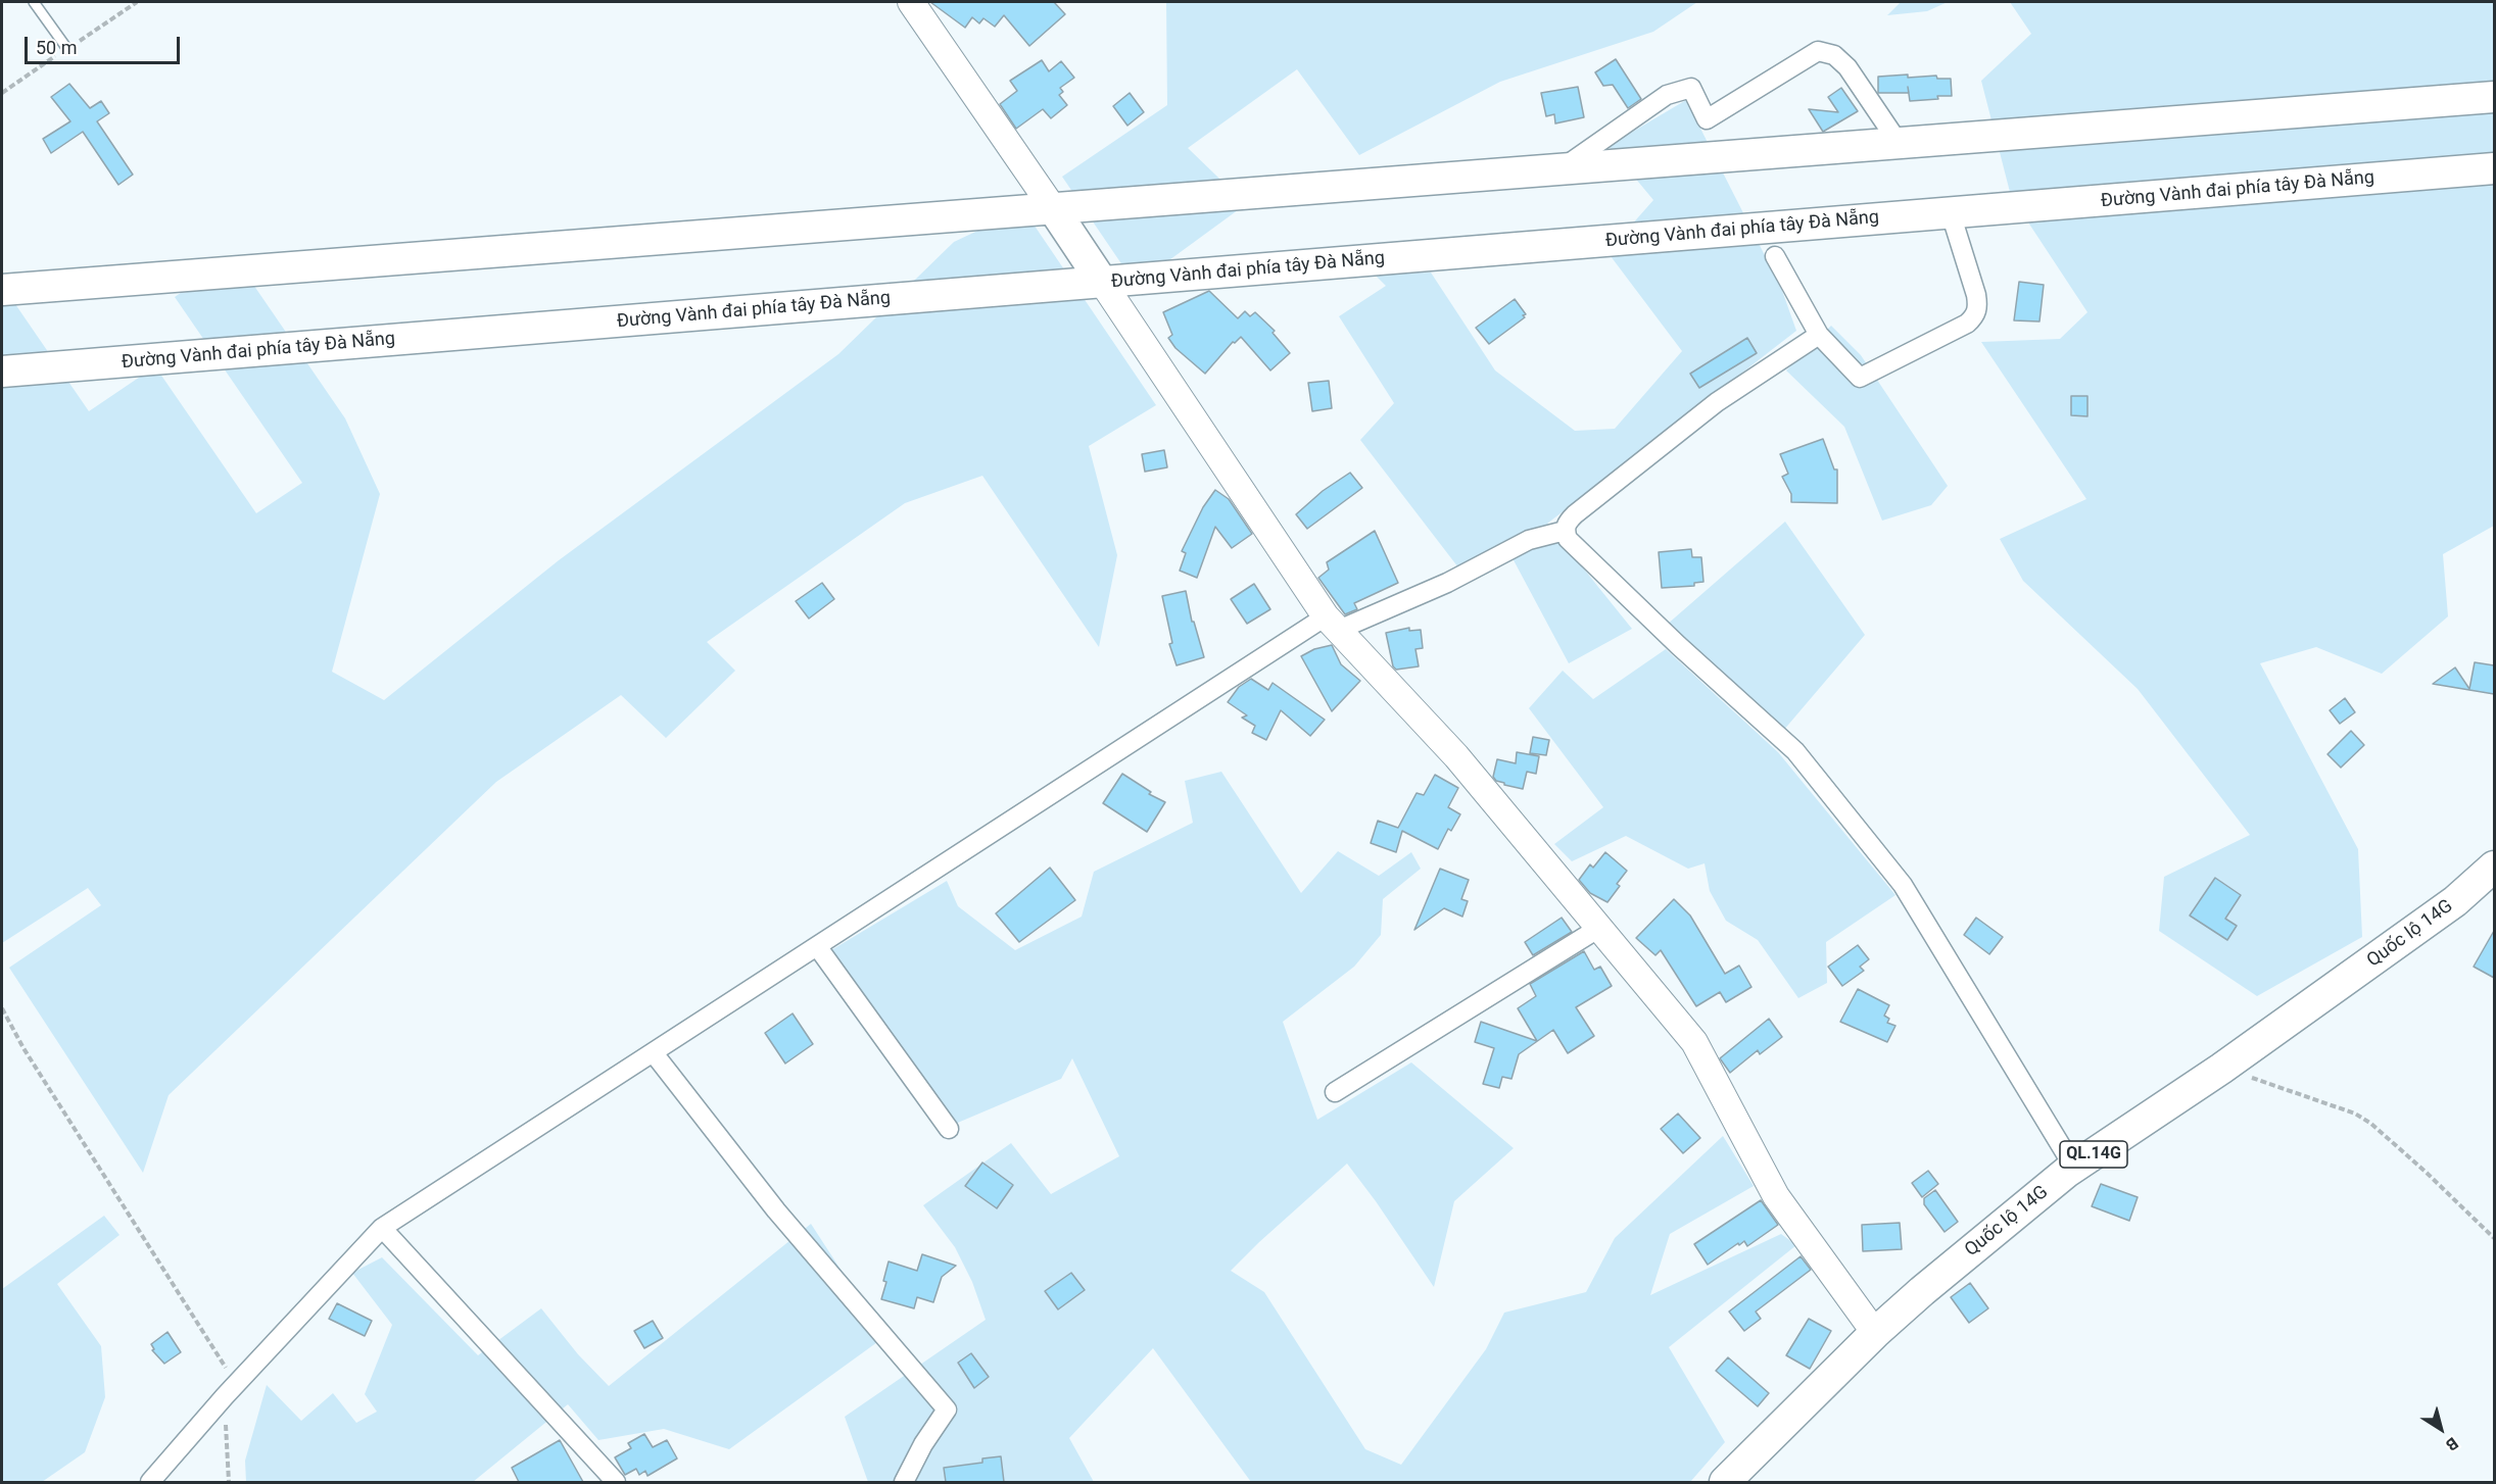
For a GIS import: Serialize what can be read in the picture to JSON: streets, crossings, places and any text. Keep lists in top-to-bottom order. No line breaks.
{"streets":{"main road":["Đường Vành đai phía tây Đà Nẵng","Quốc lộ 14G","QL.14G"]},"scale_bar":"50 m","north":"bottom right"}
